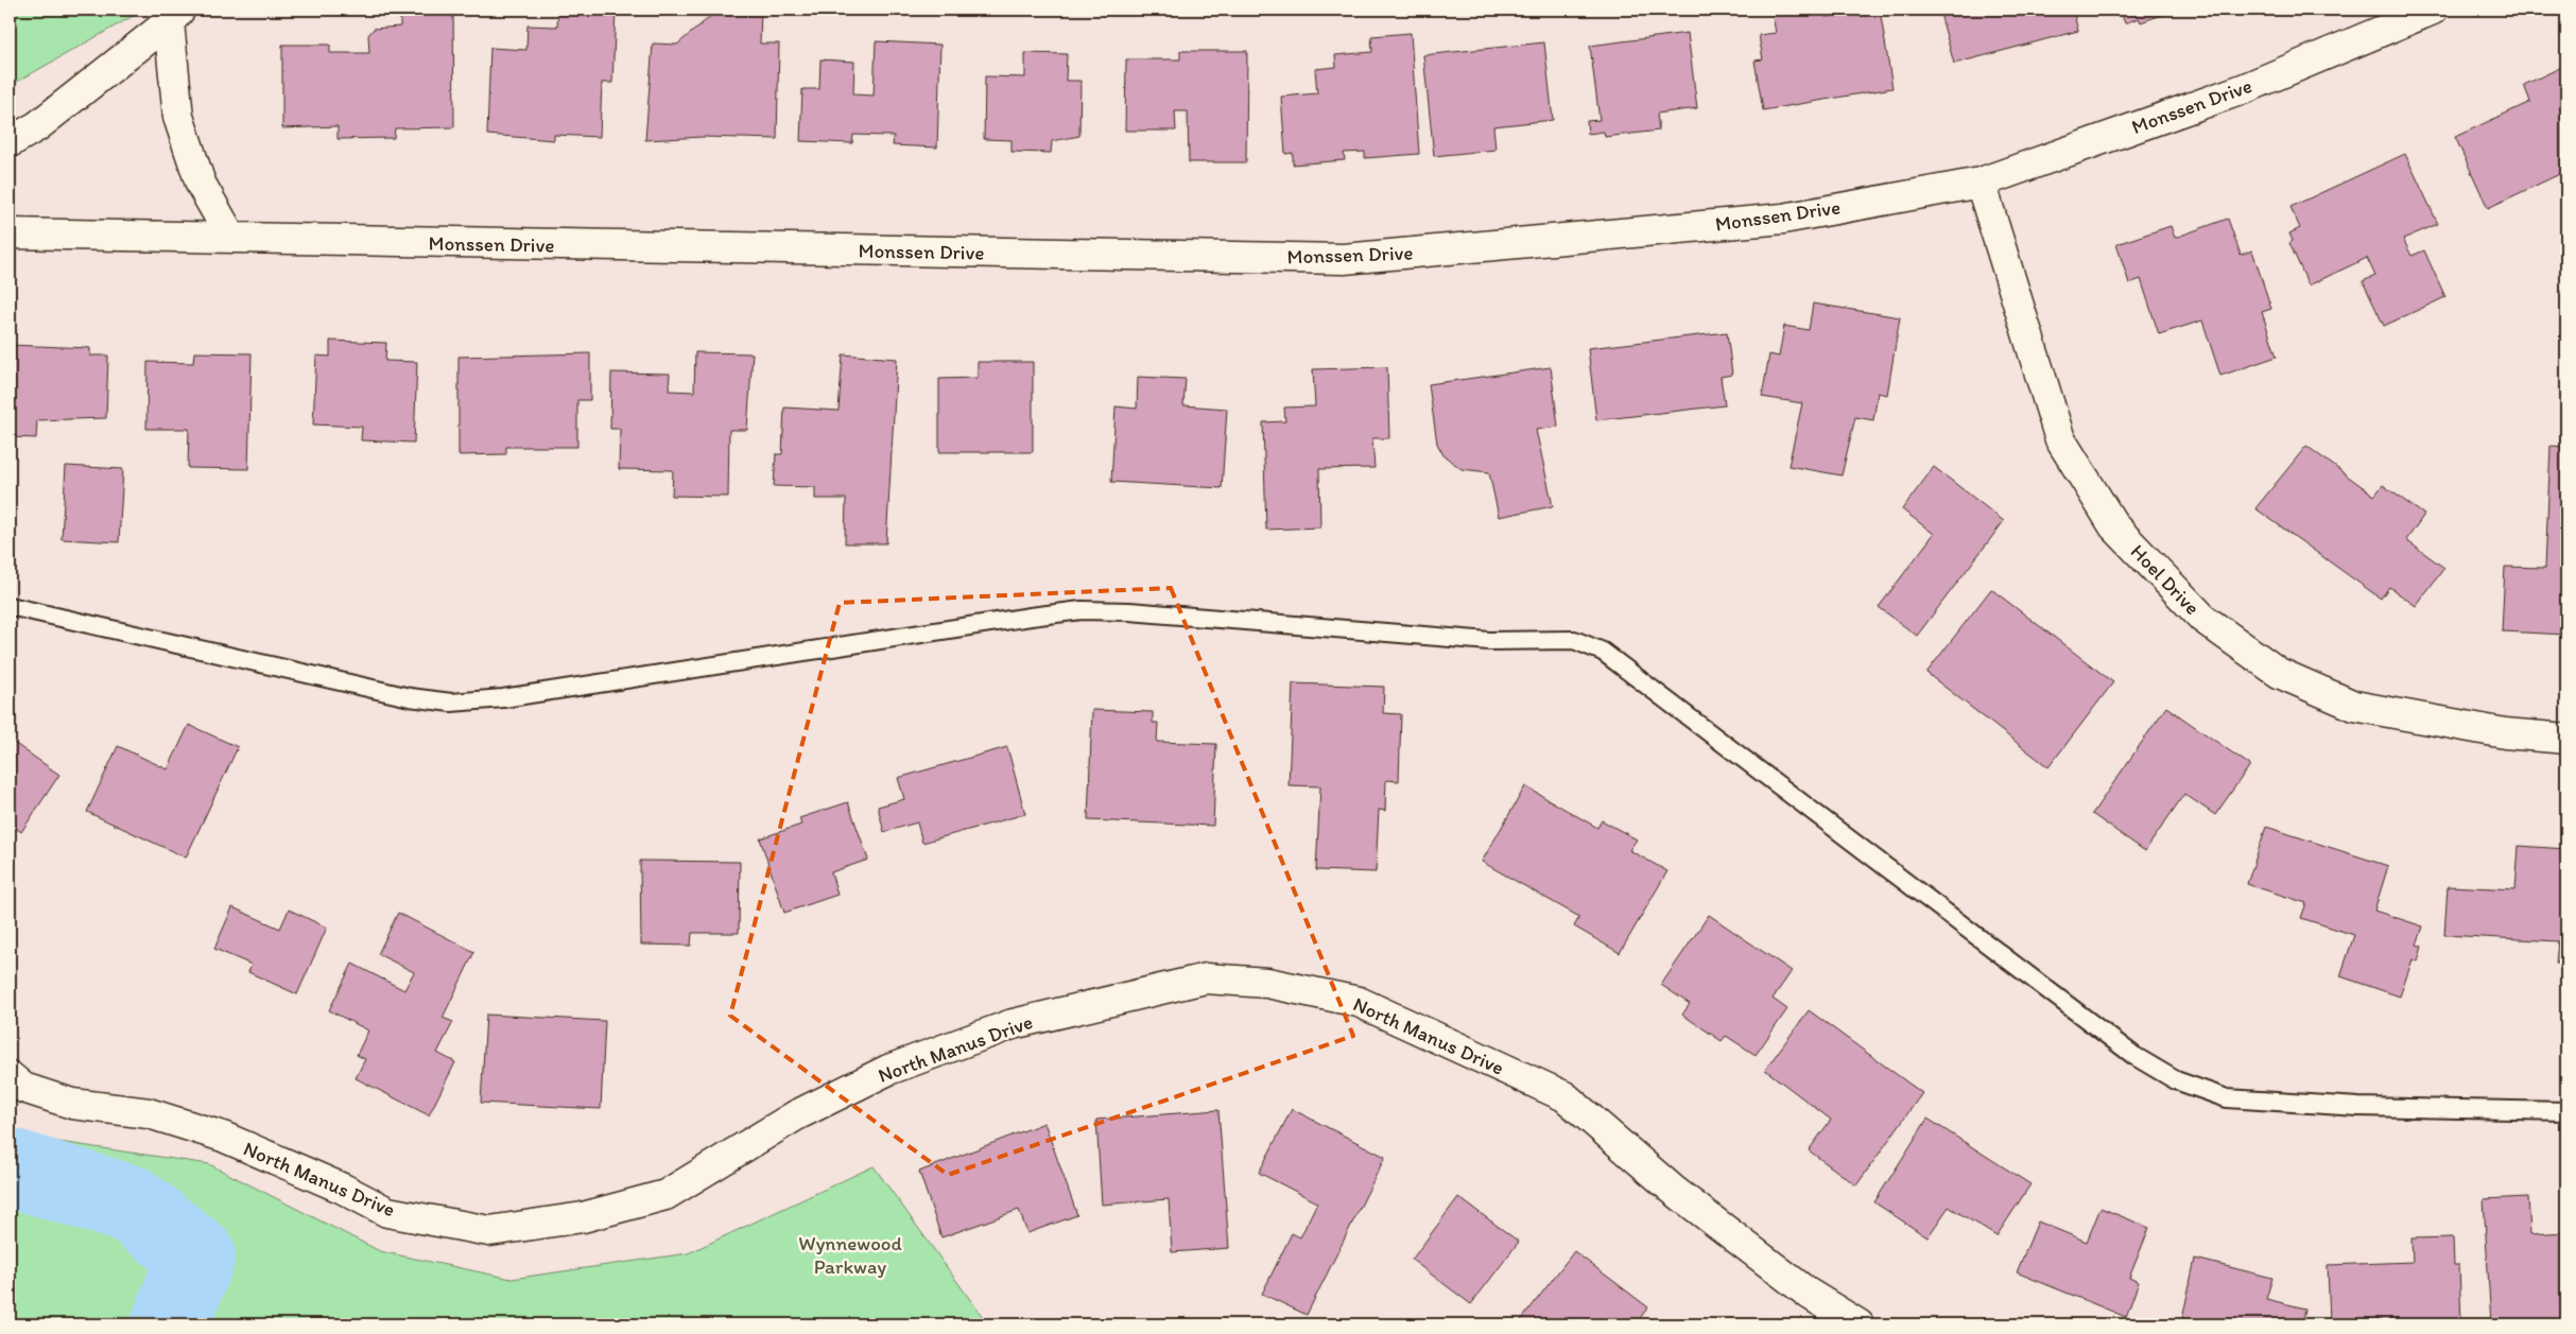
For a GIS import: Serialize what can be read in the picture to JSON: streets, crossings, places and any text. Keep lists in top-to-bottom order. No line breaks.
{"streets":{"street":["Monssen Drive","Hoel Drive","North Manus Drive"]},"crossings":[["Monssen Drive","Hoel Drive"]],"parks":["Wynnewood Parkway"]}
